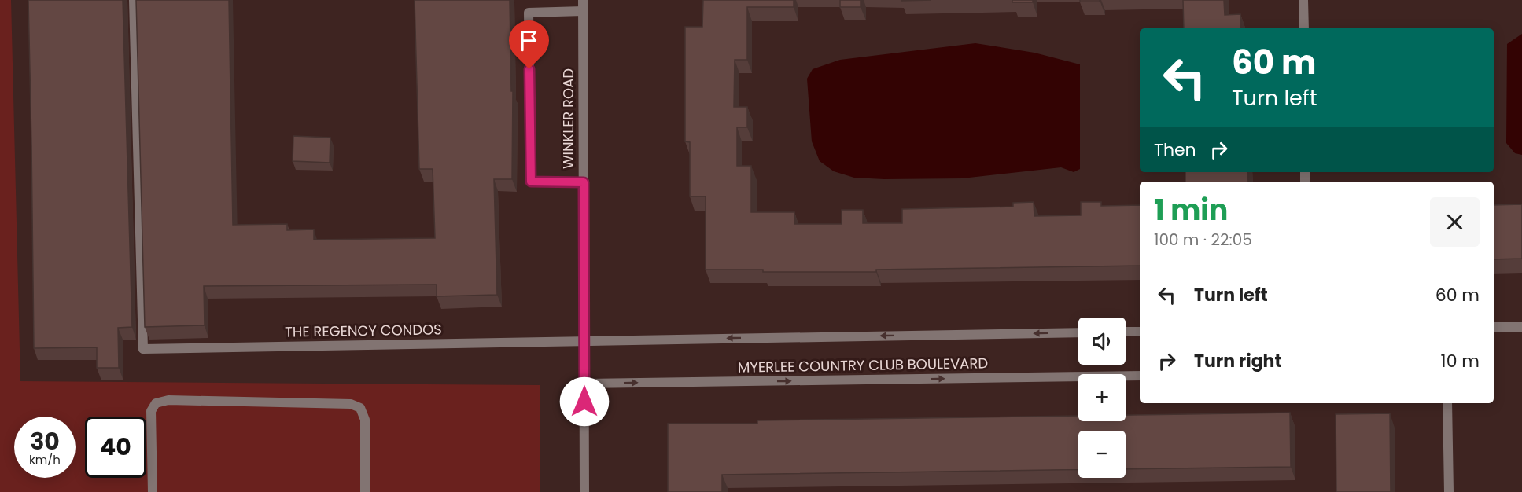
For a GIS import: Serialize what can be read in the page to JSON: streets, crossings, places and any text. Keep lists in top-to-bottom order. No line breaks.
{"streets":{"street":["WINKLER ROAD","THE REGENCY CONDOS","MYERLEE COUNTRY CLUB BOULEVARD"]},"crossings":[["WINKLER ROAD","THE REGENCY CONDOS"],["WINKLER ROAD","MYERLEE COUNTRY CLUB BOULEVARD"],["THE REGENCY CONDOS","MYERLEE COUNTRY CLUB BOULEVARD"]],"page":{"turn":["60 m","Turn left"],"then":"Then","heading":["1 min","100 m · 22:05"],"list":[{"name":"Turn left","value":"60 m"},{"name":"Turn right","value":"10 m"}],"map_buttons":["+","−"],"speed":"30 km/h","limit":"40"}}
